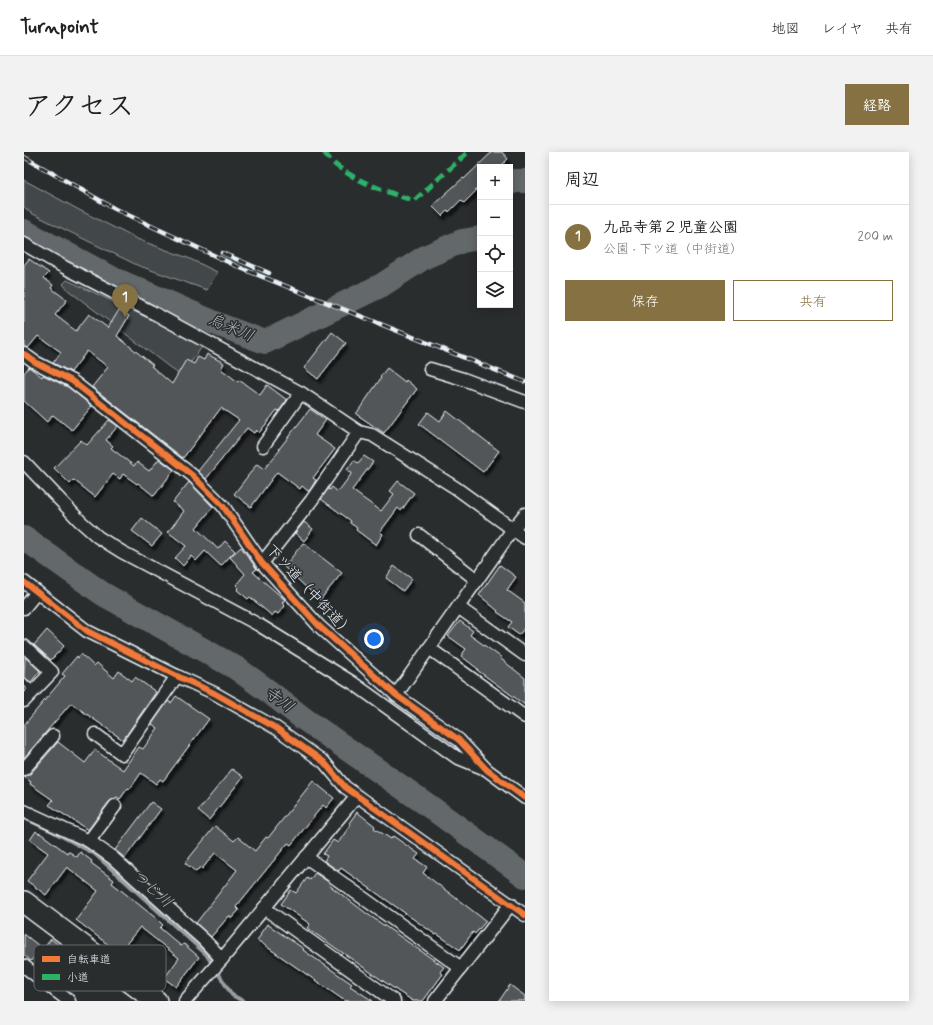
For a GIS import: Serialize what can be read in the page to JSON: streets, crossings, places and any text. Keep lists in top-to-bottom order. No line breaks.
{"streets":{"street":["下ツ道（中街道）"]},"water":["烏米川","寺川","つじ川"],"legend":["自転車道","小道"],"page":{"header":"Turnpoint","nav":["地図","レイヤ","共有"],"title":"アクセス","buttons":["経路",["保存","共有"]],"heading":"周辺","map_buttons":["+","−"],"list":[{"mark":"1","name":"九品寺第２児童公園","note":"公園 · 下ツ道（中街道）","value":"200 m"}],"pins":"1"}}
